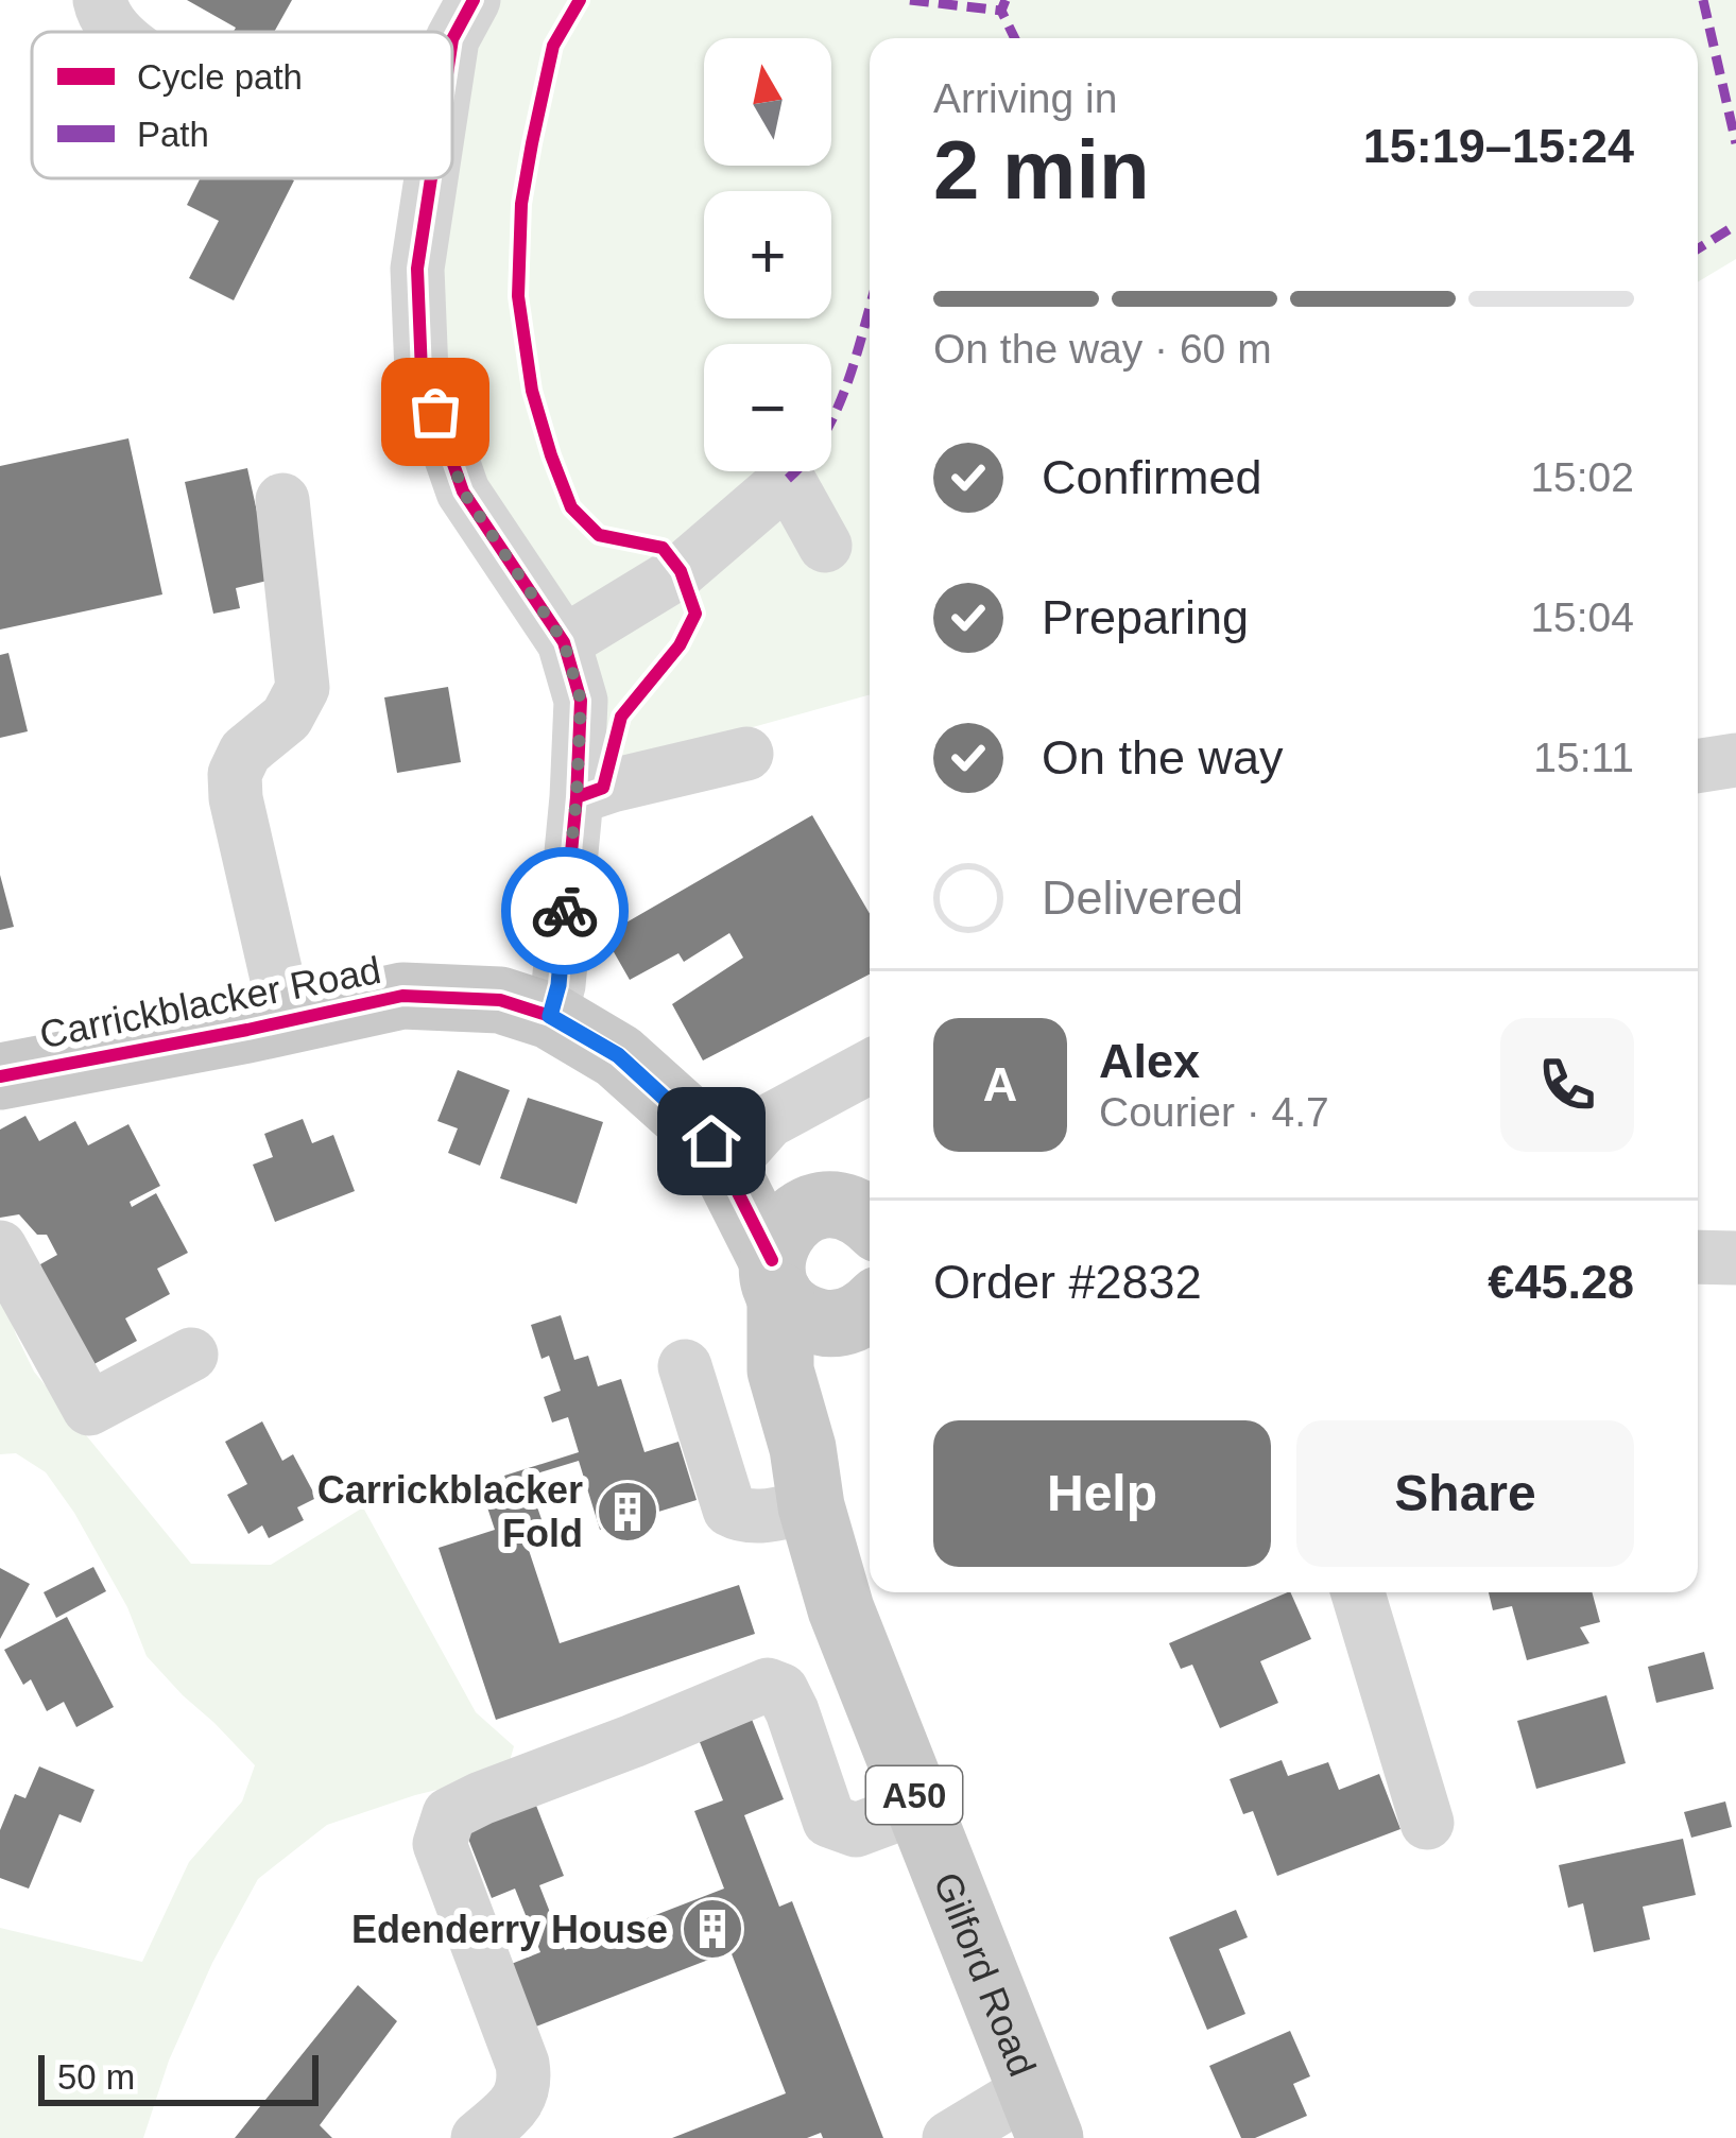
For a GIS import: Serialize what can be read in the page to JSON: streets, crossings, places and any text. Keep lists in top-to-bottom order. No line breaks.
{"streets":{"main road":["Carrickblacker Road","A50","Gilford Road"]},"crossings":[["Carrickblacker Road","A50"],["Carrickblacker Road","Gilford Road"],["A50","Gilford Road"]],"places":{"building":["Carrickblacker Fold","Edenderry House"]},"legend":["Cycle path","Path"],"scale_bar":"50 m","north":"top","page":{"map_buttons":["+","−"],"heading":["2 min","Arriving in","15:19–15:24"],"panel":["Alex","Courier · 4.7","Order #2832","€45.28"],"bar":"On the way · 60 m","list":[["Confirmed","15:02"],["Preparing","15:04"],["On the way","15:11"],"Delivered"],"round":"A","buttons":["Help","Share"],"scale":"50 m"}}
